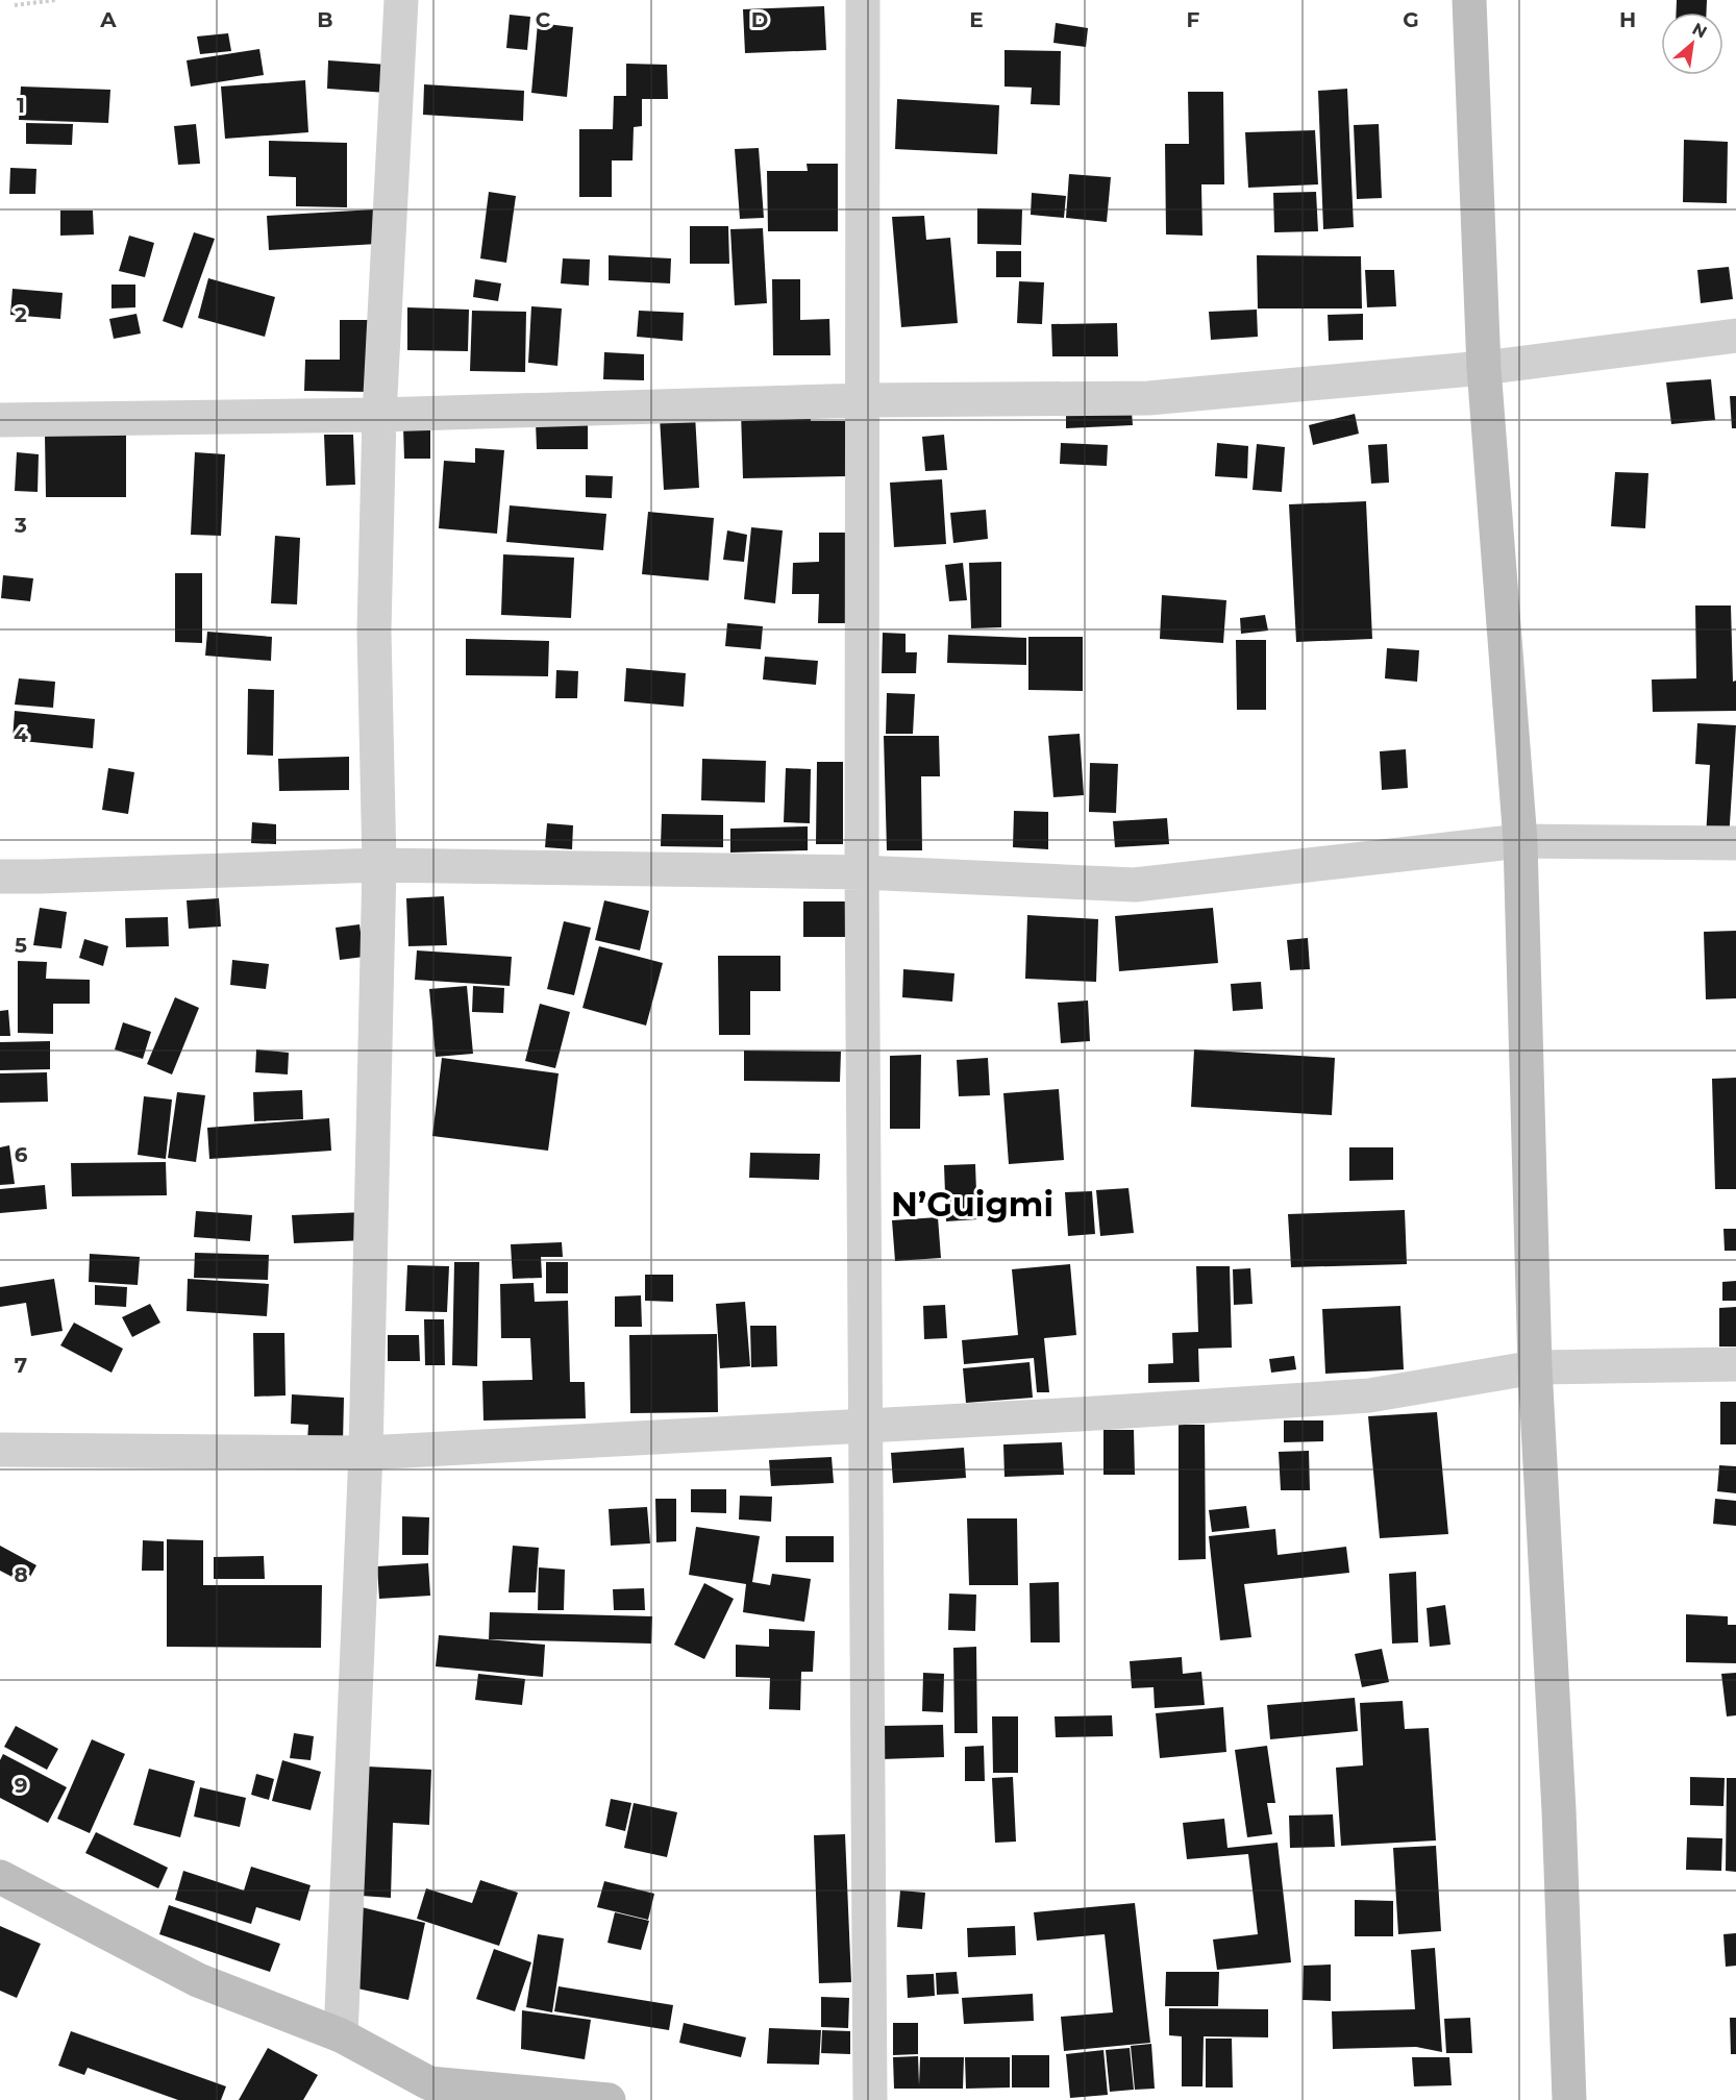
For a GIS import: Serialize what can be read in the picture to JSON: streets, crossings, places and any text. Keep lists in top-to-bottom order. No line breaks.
{"districts":["N’Guigmi"],"north":"top right","grid":{"columns":["A","B","C","D","E","F","G","H"],"rows":["1","2","3","4","5","6","7","8","9"]}}
